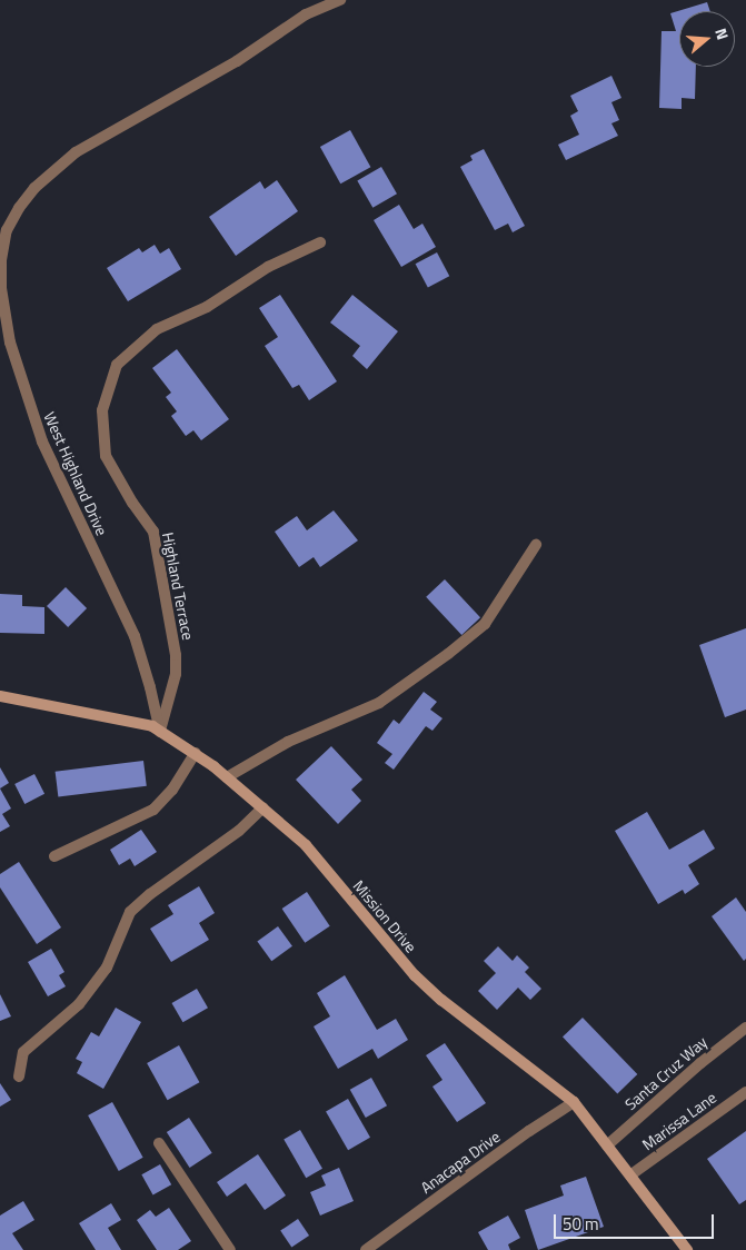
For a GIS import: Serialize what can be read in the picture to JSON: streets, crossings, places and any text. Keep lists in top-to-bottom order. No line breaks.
{"streets":{"street":["West Highland Drive","Highland Terrace","Mission Drive","Santa Cruz Way","Marissa Lane","Anacapa Drive"]},"crossings":[["West Highland Drive","Highland Terrace"],["West Highland Drive","Mission Drive"],["Highland Terrace","Mission Drive"],["Mission Drive","Santa Cruz Way"],["Mission Drive","Marissa Lane"],["Mission Drive","Anacapa Drive"]],"scale_bar":"50 m","north":"right"}
